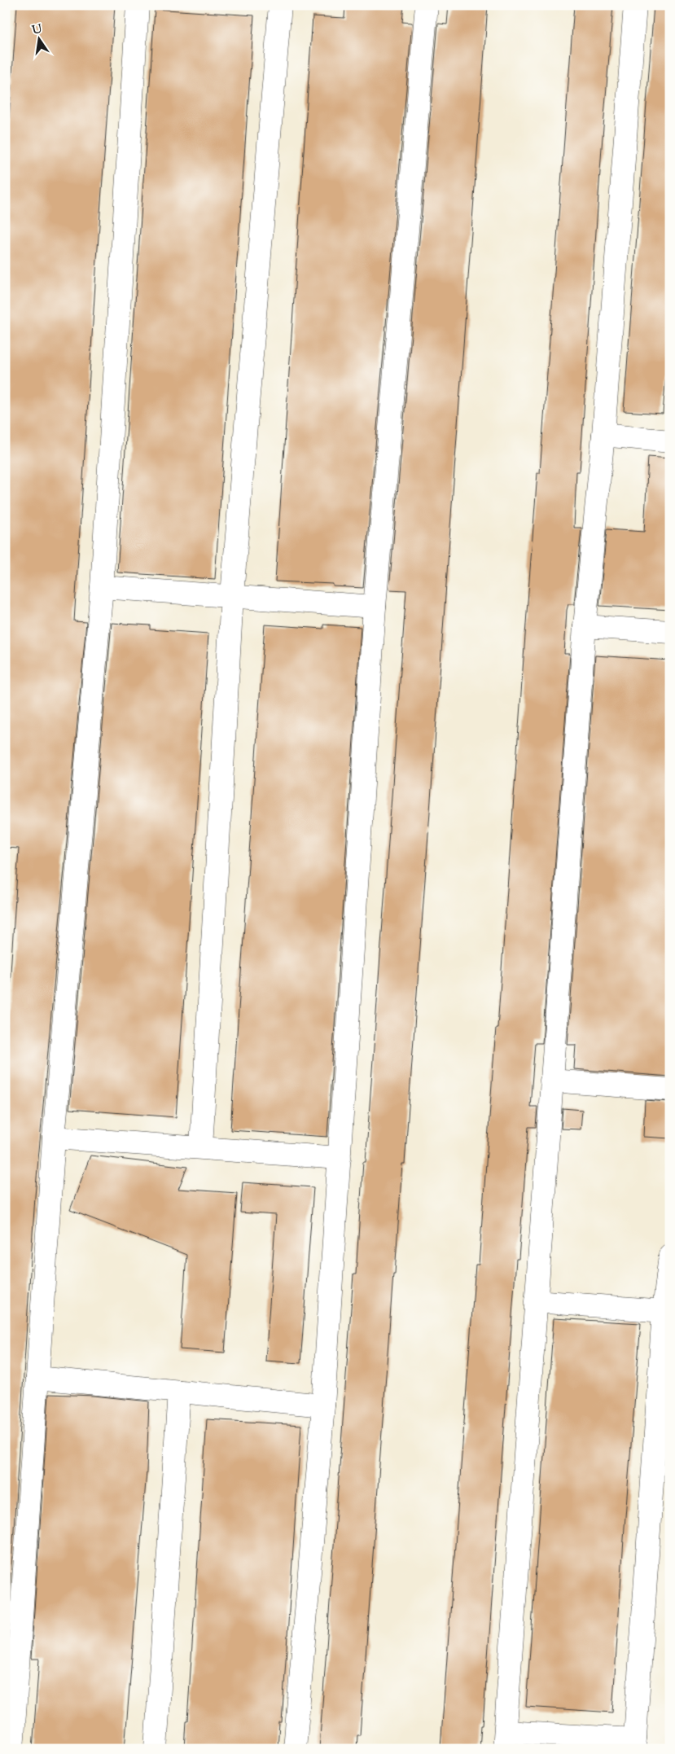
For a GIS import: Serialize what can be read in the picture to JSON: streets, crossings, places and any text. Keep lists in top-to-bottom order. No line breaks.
{"north":"top"}
